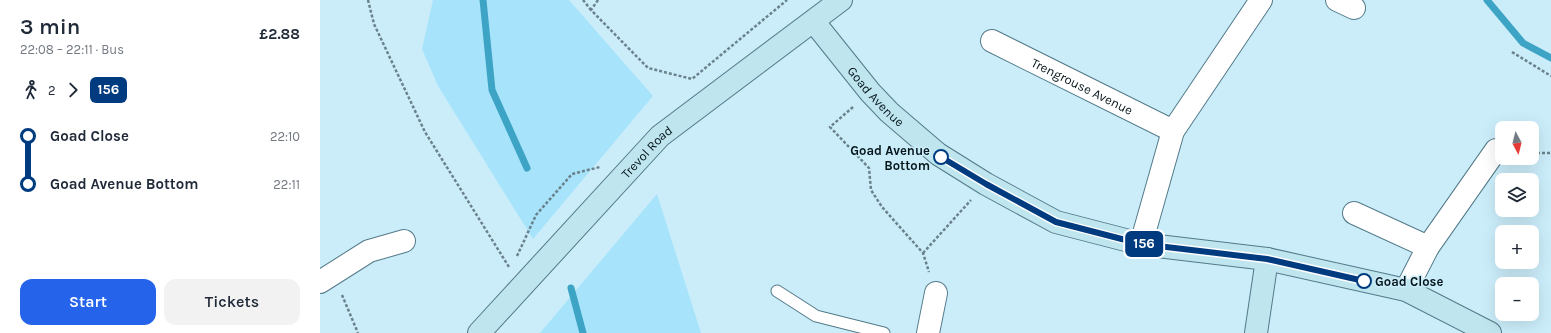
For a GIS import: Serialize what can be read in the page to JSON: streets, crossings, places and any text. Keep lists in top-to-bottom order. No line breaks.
{"streets":{"street":["Trengrouse Avenue","Goad Avenue","Trevol Road"]},"crossings":[["Goad Avenue","Trevol Road"]],"places":["Goad Avenue Bottom","Goad Close"],"lines":["bus line 156"],"north":"bottom","page":{"heading":["3 min","22:08 – 22:11 · Bus","£2.88"],"on_map":"156","legs":["2","156"],"list":[{"name":"Goad Close","value":"22:10"},{"name":"Goad Avenue Bottom","value":"22:11"}],"map_buttons":["+","−"],"buttons":["Start","Tickets"]}}
